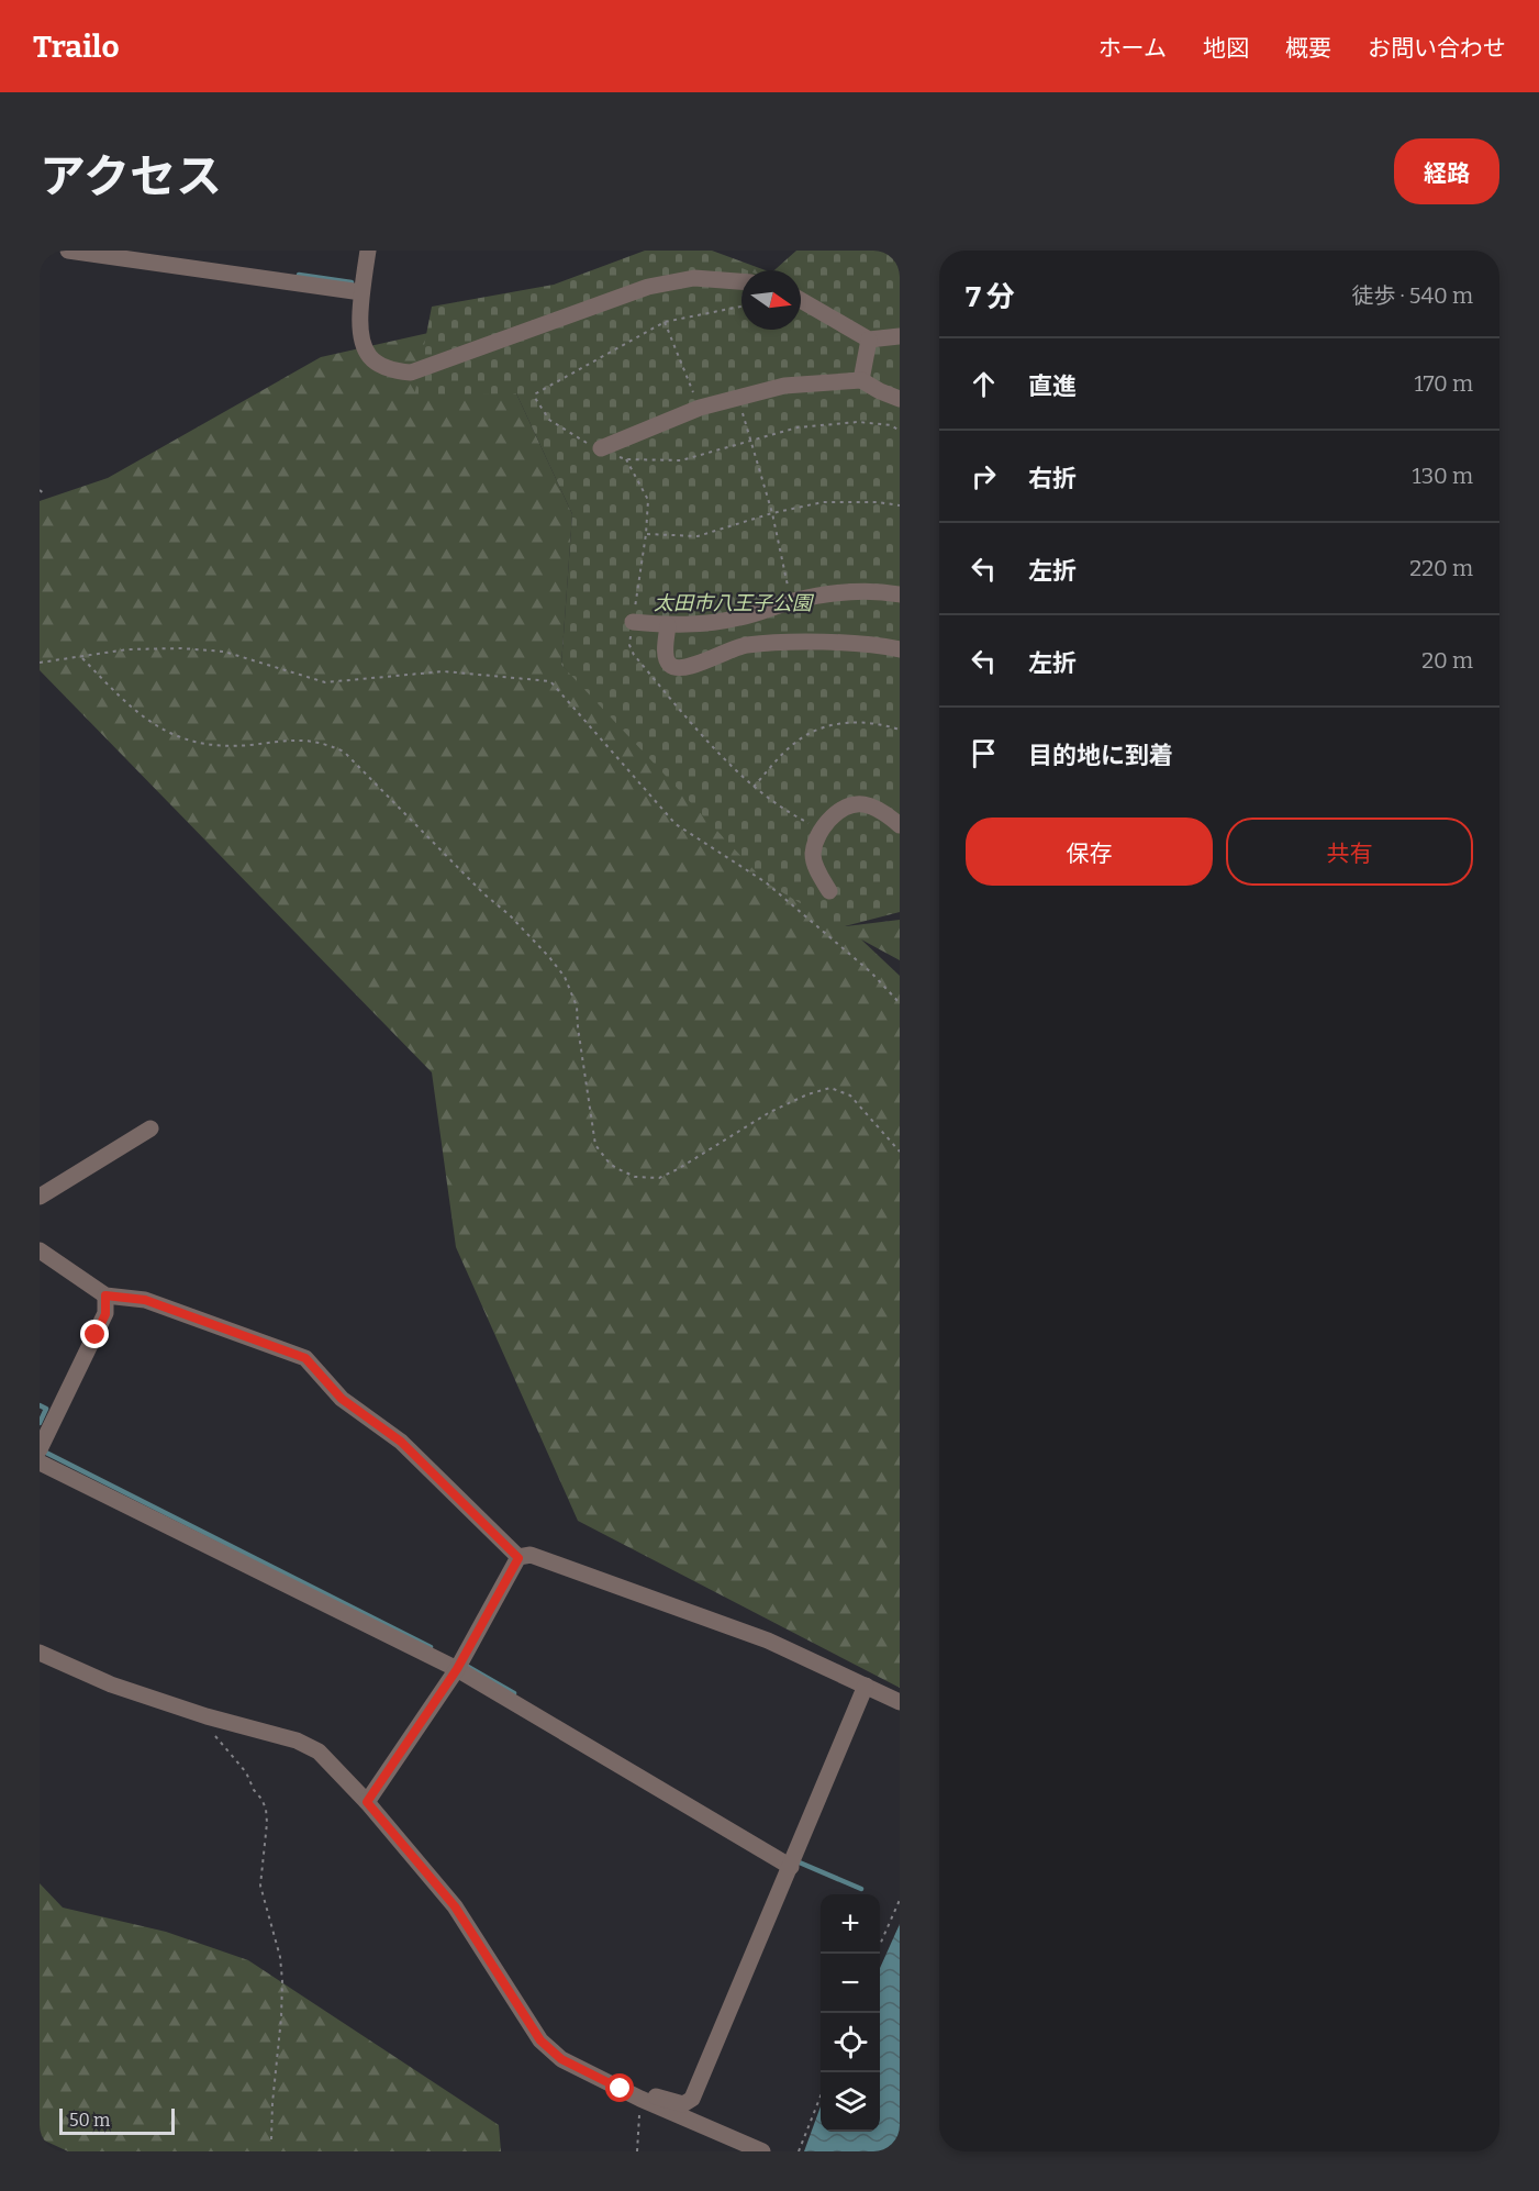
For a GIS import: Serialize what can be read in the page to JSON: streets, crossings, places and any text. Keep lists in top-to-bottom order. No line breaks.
{"parks":["太田市八王子公園"],"scale_bar":"50 m","north":"right","page":{"header":"Trailo","nav":["ホーム","地図","概要","お問い合わせ"],"title":"アクセス","buttons":["経路",["保存","共有"]],"heading":["7 分","徒歩 · 540 m"],"list":[["直進","170 m"],["右折","130 m"],["左折","220 m"],["左折","20 m"],"目的地に到着"],"map_buttons":["+","−"],"scale":"50 m"}}
